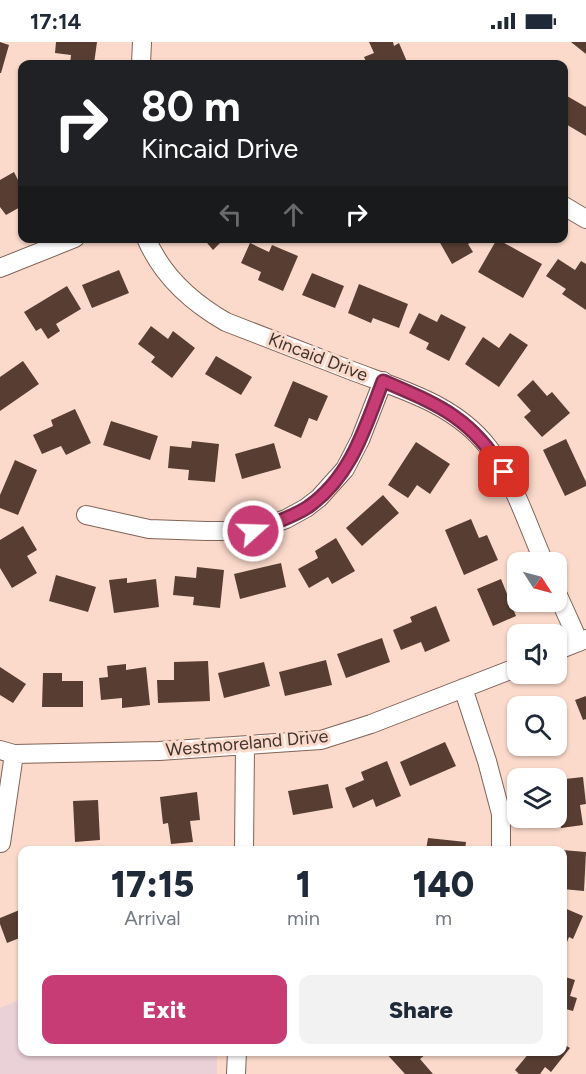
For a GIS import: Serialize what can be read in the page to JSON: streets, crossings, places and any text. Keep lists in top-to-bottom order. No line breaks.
{"streets":{"street":["Kincaid Drive","Westmoreland Drive"]},"north":"bottom right","page":{"status":"17:14","turn":["80 m","Kincaid Drive"],"eta":["17:15","Arrival","1","min","140","m"],"buttons":["Exit","Share"]}}
